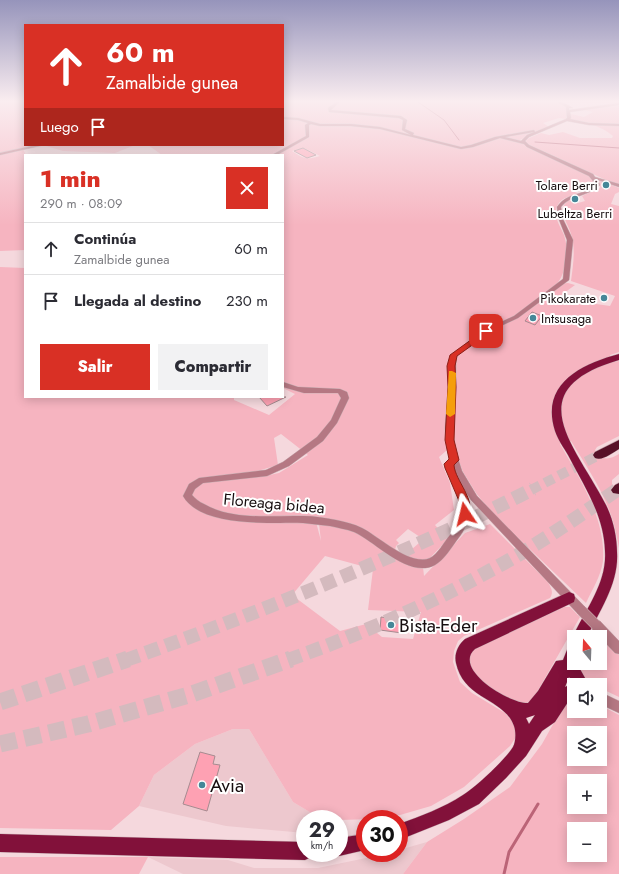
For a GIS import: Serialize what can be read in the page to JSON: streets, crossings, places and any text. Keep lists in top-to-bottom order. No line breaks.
{"streets":{"street":["Floreaga bidea"]},"places":["Tolare Berri","Lubeltza Berri","Pikokarate","Intsusaga","Bista-Eder","Avia"],"north":"top","page":{"turn":["60 m","Zamalbide gunea"],"then":"Luego","heading":["1 min","290 m · 08:09"],"list":[{"name":"Continúa","note":"Zamalbide gunea","value":"60 m"},{"name":"Llegada al destino","value":"230 m"}],"buttons":["Salir","Compartir"],"map_buttons":["+","−"],"speed":"29 km/h","limit":"30"}}
